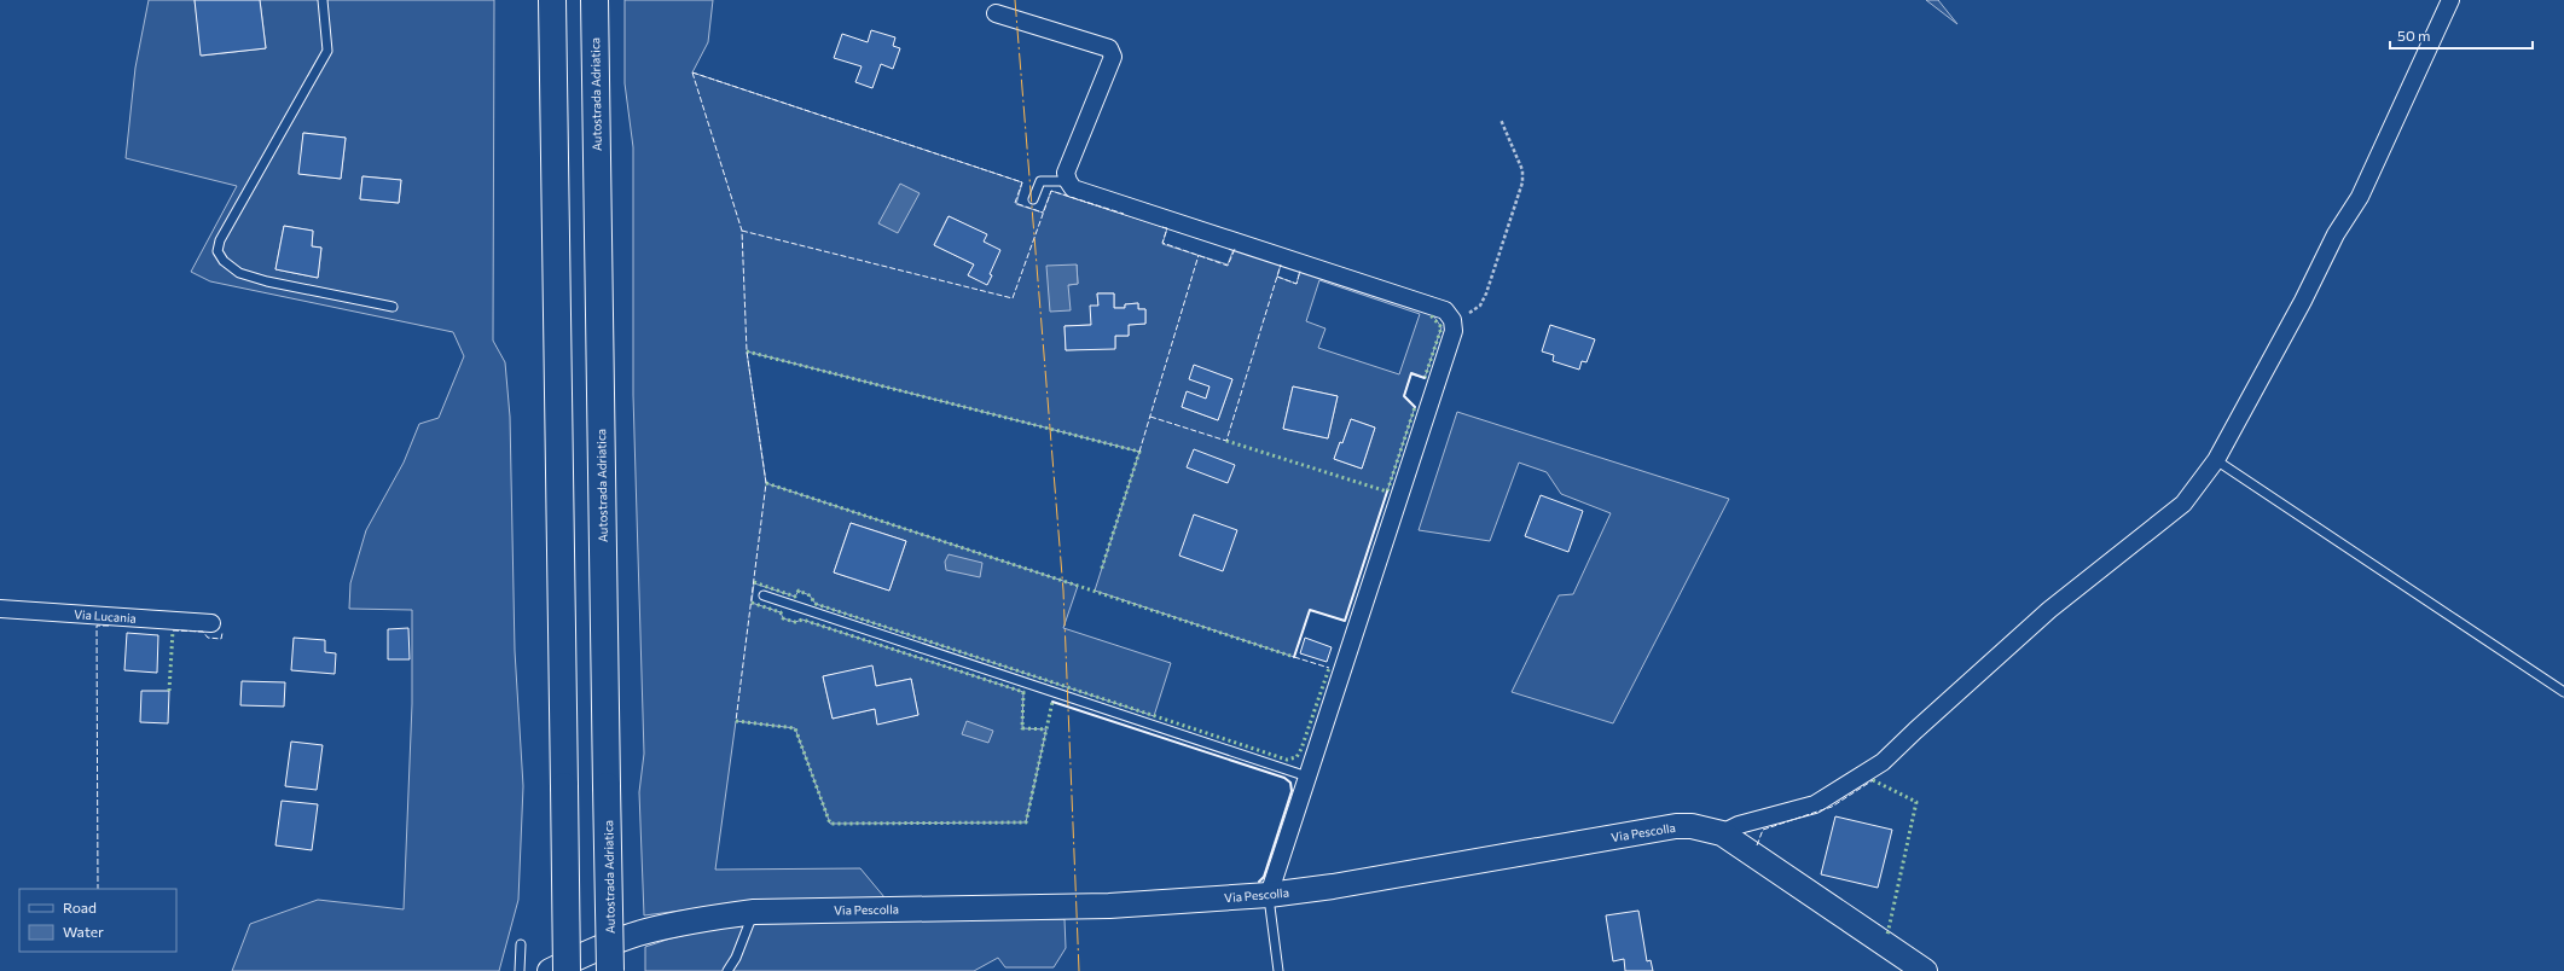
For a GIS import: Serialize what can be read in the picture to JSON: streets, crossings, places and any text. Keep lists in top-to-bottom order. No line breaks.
{"streets":{"highway":["Autostrada Adriatica"],"street":["Via Lucania","Via Pescolla"]},"legend":["Road","Water"],"scale_bar":"50 m"}
